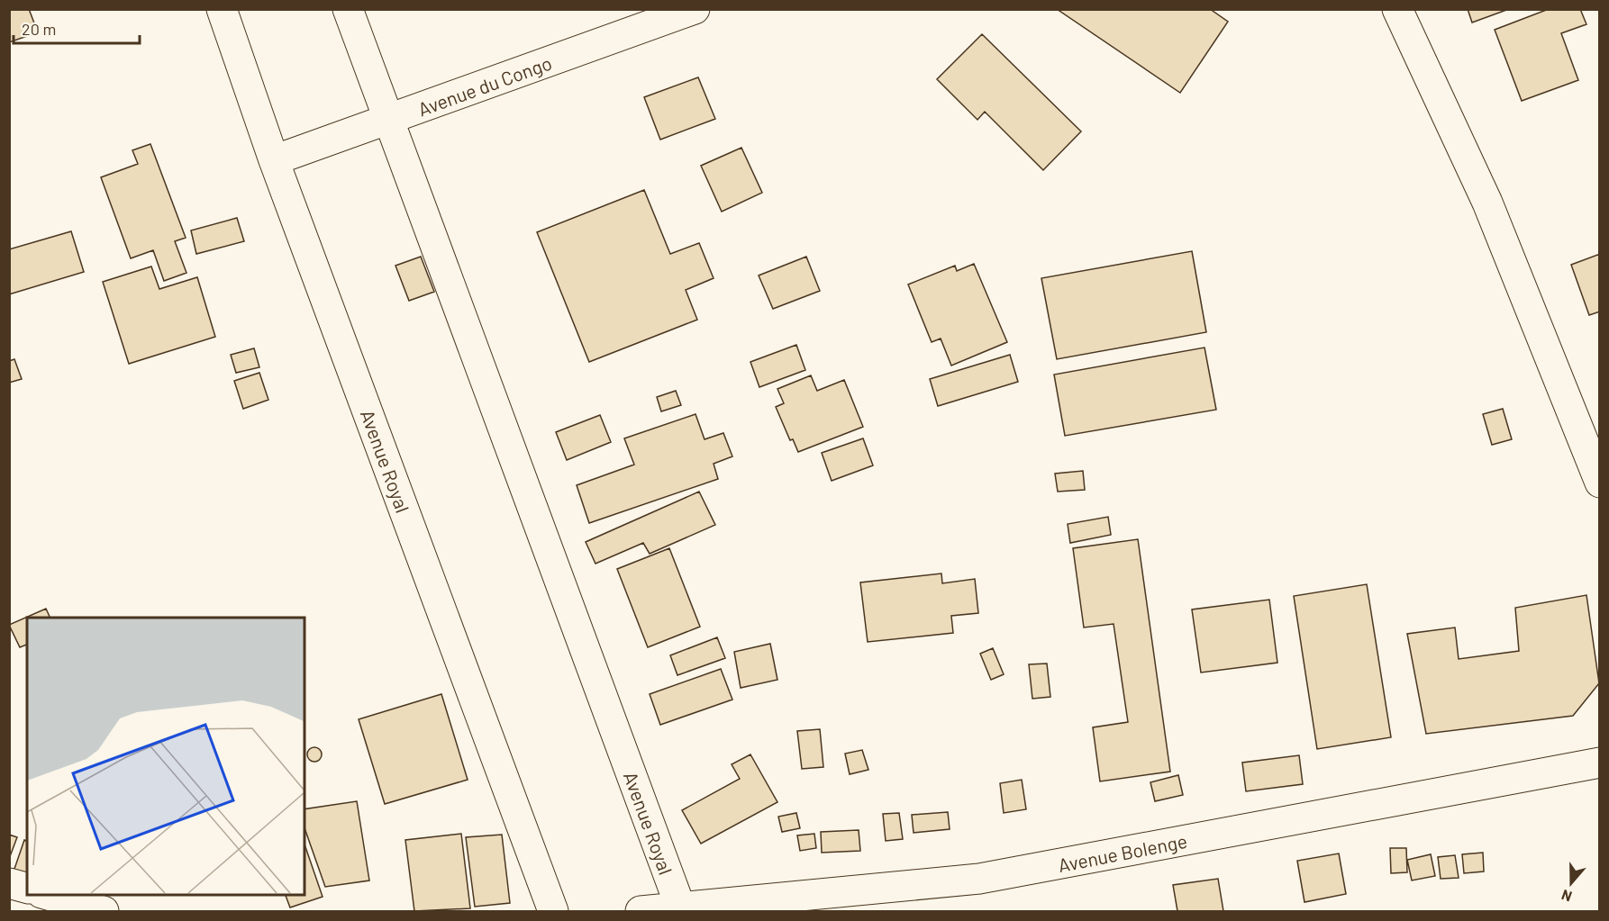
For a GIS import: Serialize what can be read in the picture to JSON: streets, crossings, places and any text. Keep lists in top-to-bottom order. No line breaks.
{"streets":{"street":["Avenue du Congo","Avenue Royal","Avenue Bolenge"]},"crossings":[["Avenue du Congo","Avenue Royal"],["Avenue Royal","Avenue Bolenge"]],"scale_bar":"20 m","north":"bottom"}
